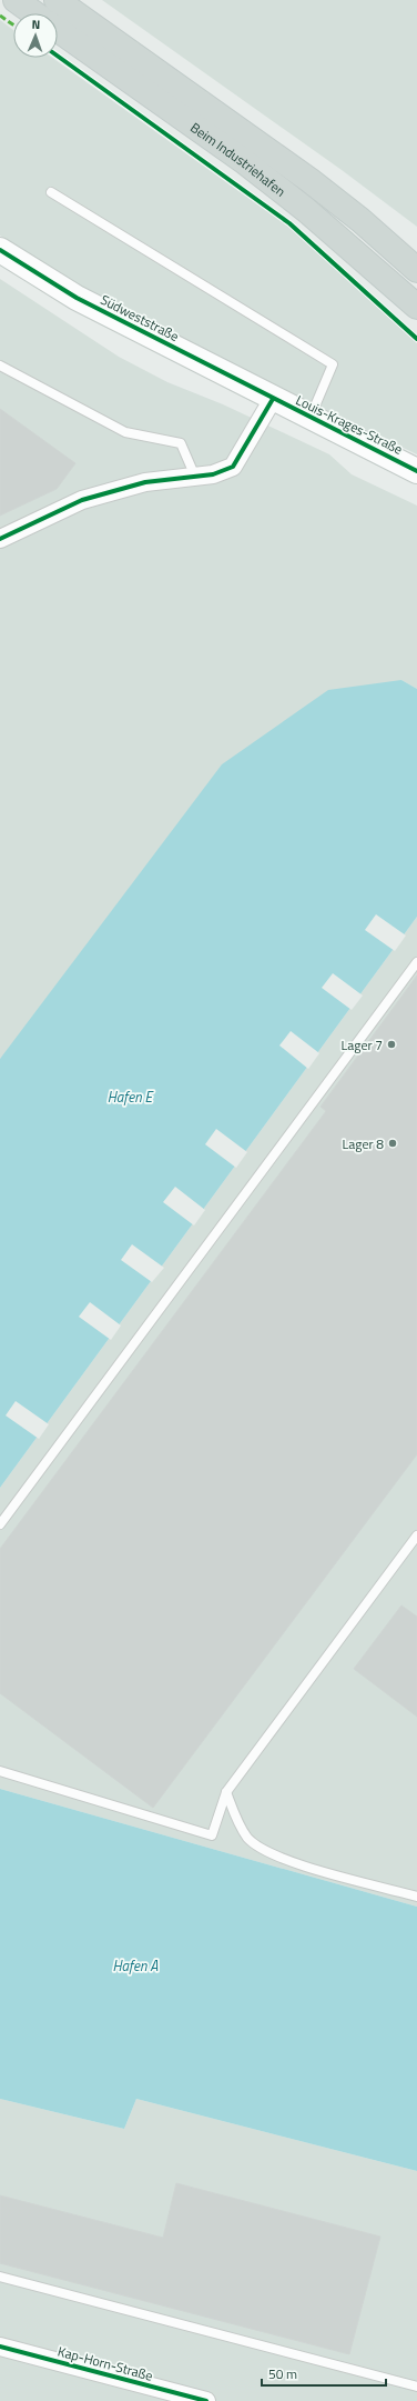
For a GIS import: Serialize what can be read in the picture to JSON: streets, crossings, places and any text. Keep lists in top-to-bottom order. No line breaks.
{"streets":{"main road":["Beim Industriehafen"],"street":["Südweststraße","Louis-Krages-Straße","Kap-Horn-Straße"]},"crossings":[["Südweststraße","Louis-Krages-Straße"]],"water":["Hafen E","Hafen A"],"places":["Lager 7","Lager 8"],"scale_bar":"50 m","north":"top"}
